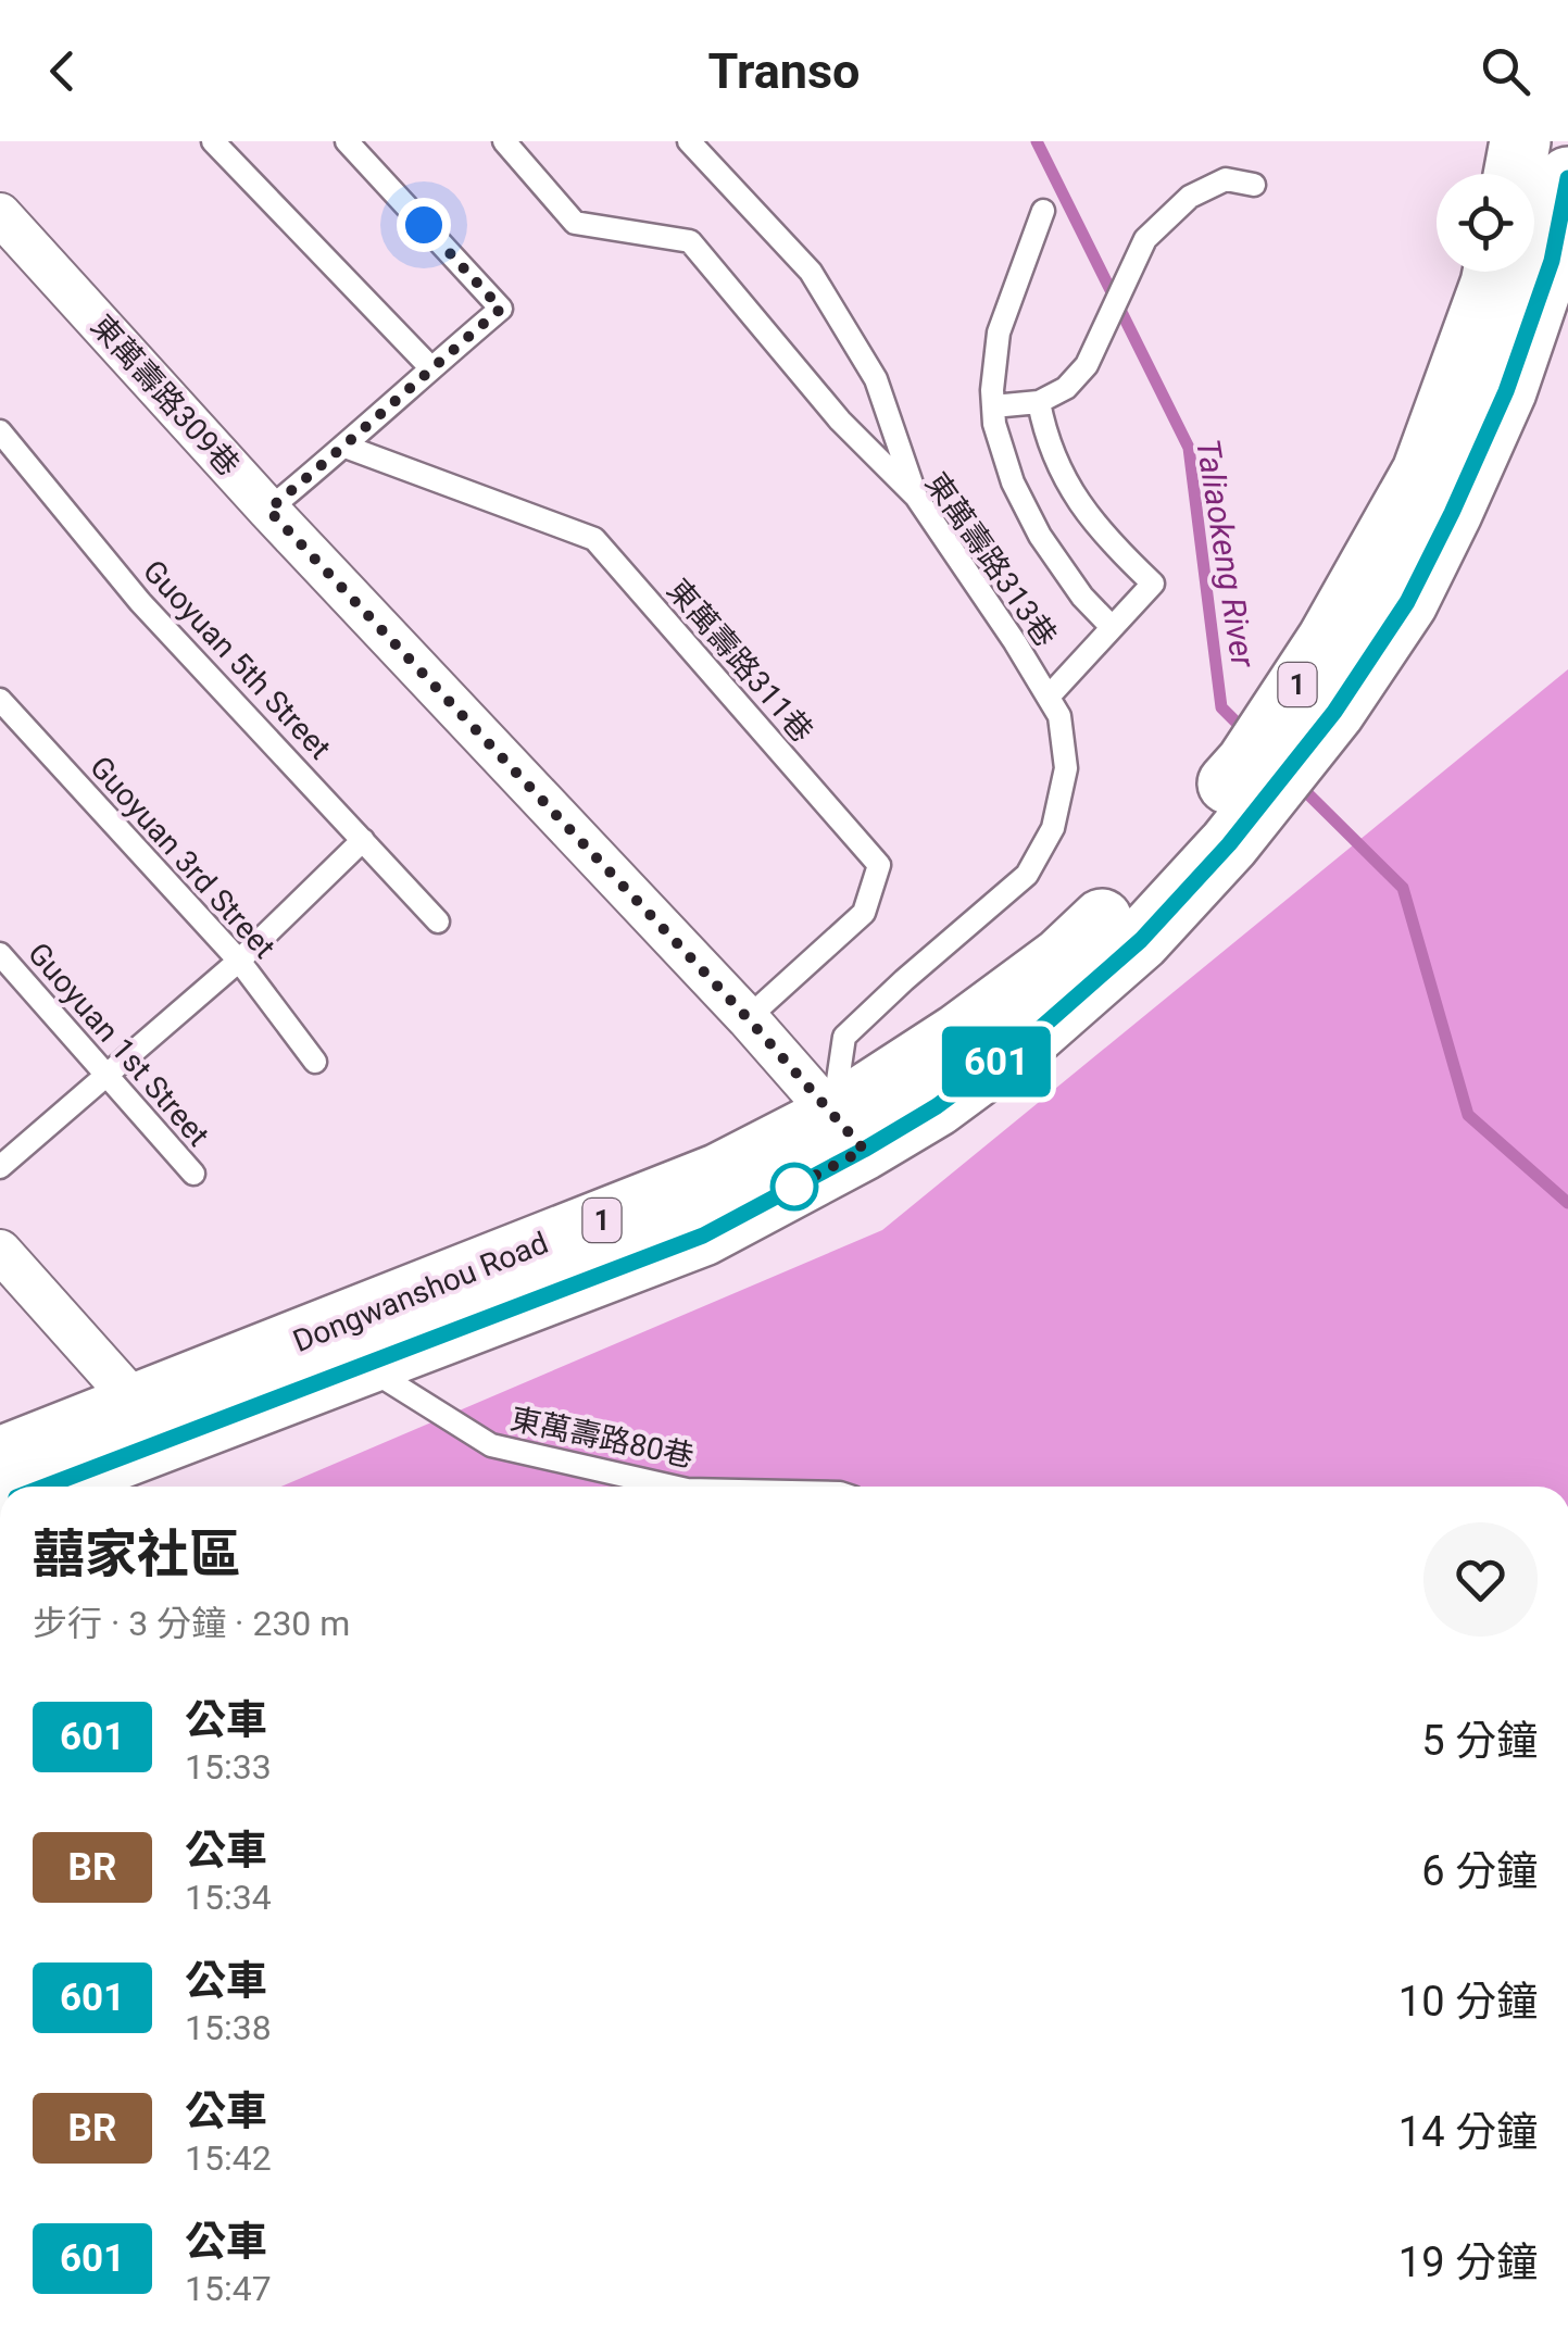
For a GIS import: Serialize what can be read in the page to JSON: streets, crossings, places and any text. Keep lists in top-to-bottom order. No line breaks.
{"streets":{"main road":["1","Dongwanshou Road"],"street":["東萬壽路309巷"],"lane":["東萬壽路313巷","Guoyuan 5th Street","東萬壽路311巷","Guoyuan 3rd Street","Guoyuan 1st Street","東萬壽路80巷"]},"crossings":[["東萬壽路309巷","東萬壽路313巷"],["東萬壽路309巷","東萬壽路311巷"],["東萬壽路309巷","Dongwanshou Road"],["東萬壽路313巷","Dongwanshou Road"],["1","Dongwanshou Road"],["Dongwanshou Road","東萬壽路80巷"]],"water":["Taliaokeng River"],"lines":["bus line 601"],"page":{"header":"Transo","on_map":"601","heading":["囍家社區","步行 · 3 分鐘 · 230 m"],"list":[{"mark":"601","name":"公車","note":"15:33","value":"5 分鐘"},{"mark":"BR","name":"公車","note":"15:34","value":"6 分鐘"},{"mark":"601","name":"公車","note":"15:38","value":"10 分鐘"},{"mark":"BR","name":"公車","note":"15:42","value":"14 分鐘"},{"mark":"601","name":"公車","note":"15:47","value":"19 分鐘"}]}}
